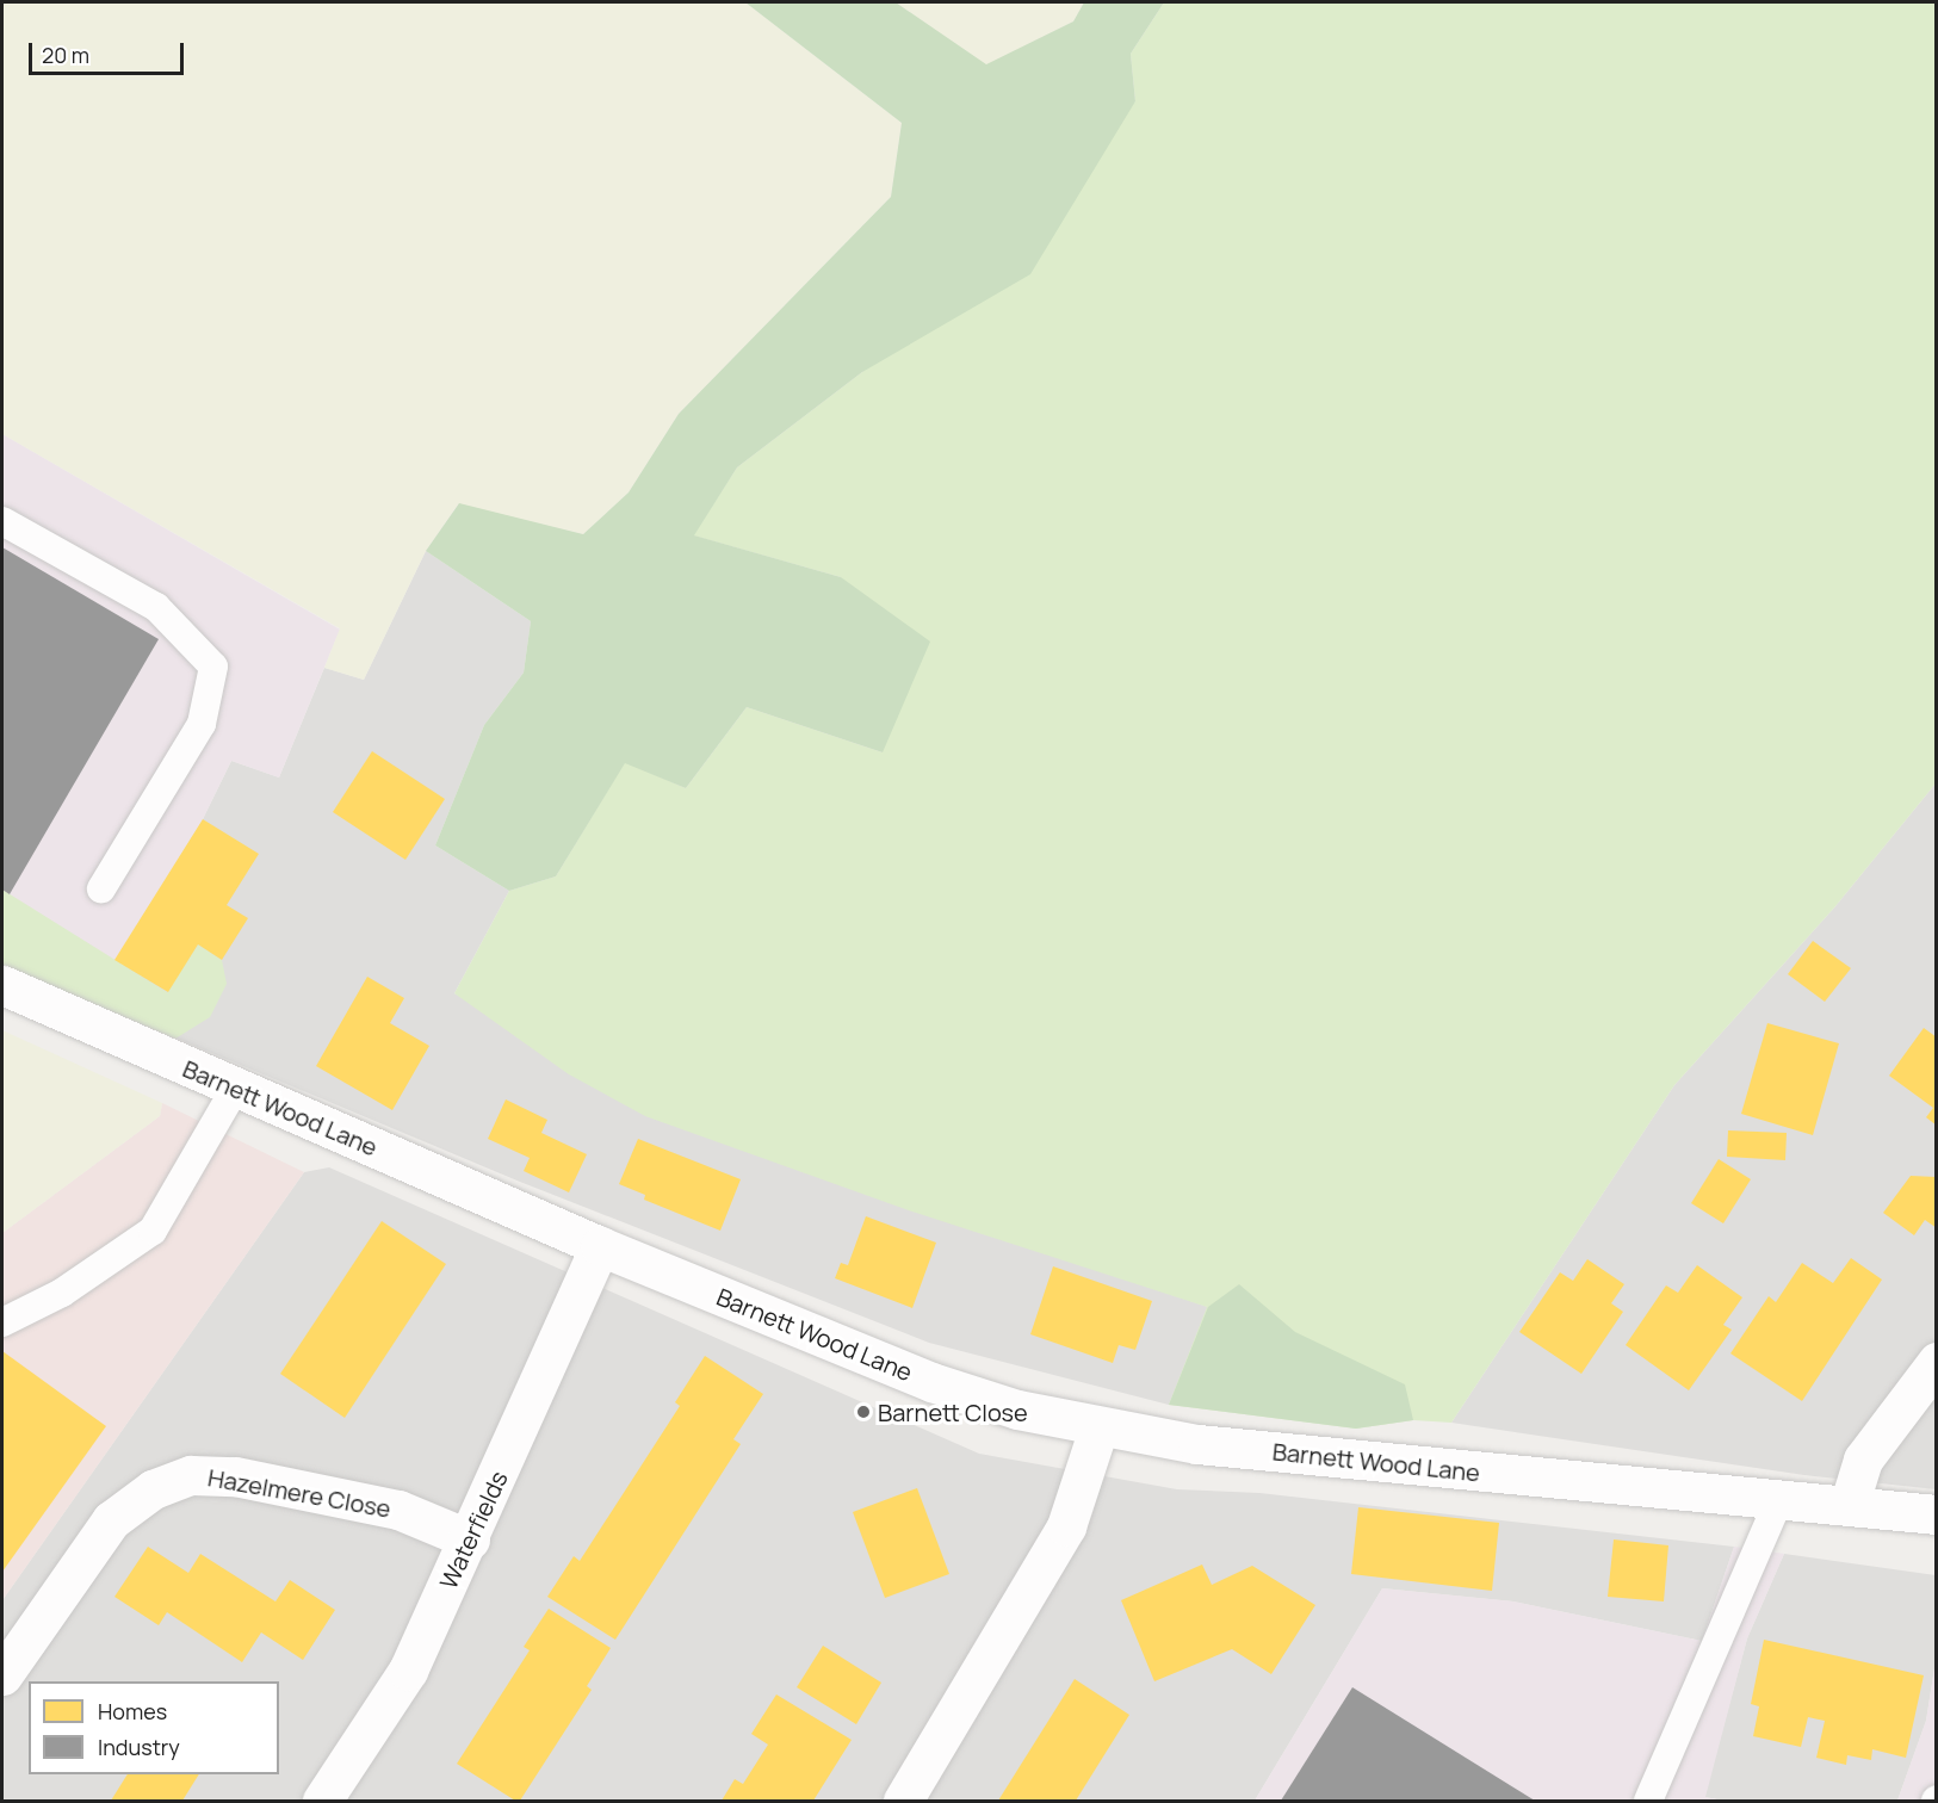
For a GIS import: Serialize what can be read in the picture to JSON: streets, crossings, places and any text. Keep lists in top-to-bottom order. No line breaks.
{"streets":{"street":["Barnett Wood Lane","Hazelmere Close","Waterfields"]},"crossings":[["Barnett Wood Lane","Waterfields"],["Hazelmere Close","Waterfields"]],"places":["Barnett Close"],"legend":["Homes","Industry"],"scale_bar":"20 m"}
